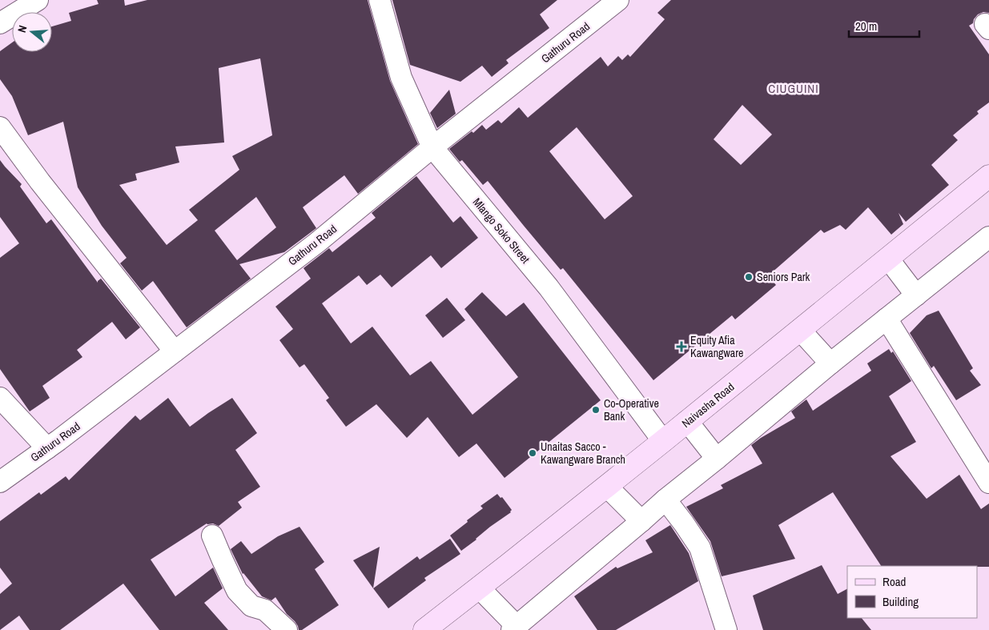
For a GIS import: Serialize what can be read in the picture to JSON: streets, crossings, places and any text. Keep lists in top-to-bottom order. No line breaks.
{"streets":{"main road":["Naivasha Road"],"street":["Gathuru Road","Mlango Soko Street"]},"crossings":[["Gathuru Road","Mlango Soko Street"],["Mlango Soko Street","Naivasha Road"]],"districts":["CIUGUINI"],"places":{"other":["Seniors Park","Co-Operative Bank","Unaitas Sacco - Kawangware Branch"],"health":["Equity Afia Kawangware"]},"legend":["Road","Building"],"scale_bar":"20 m","north":"left"}
